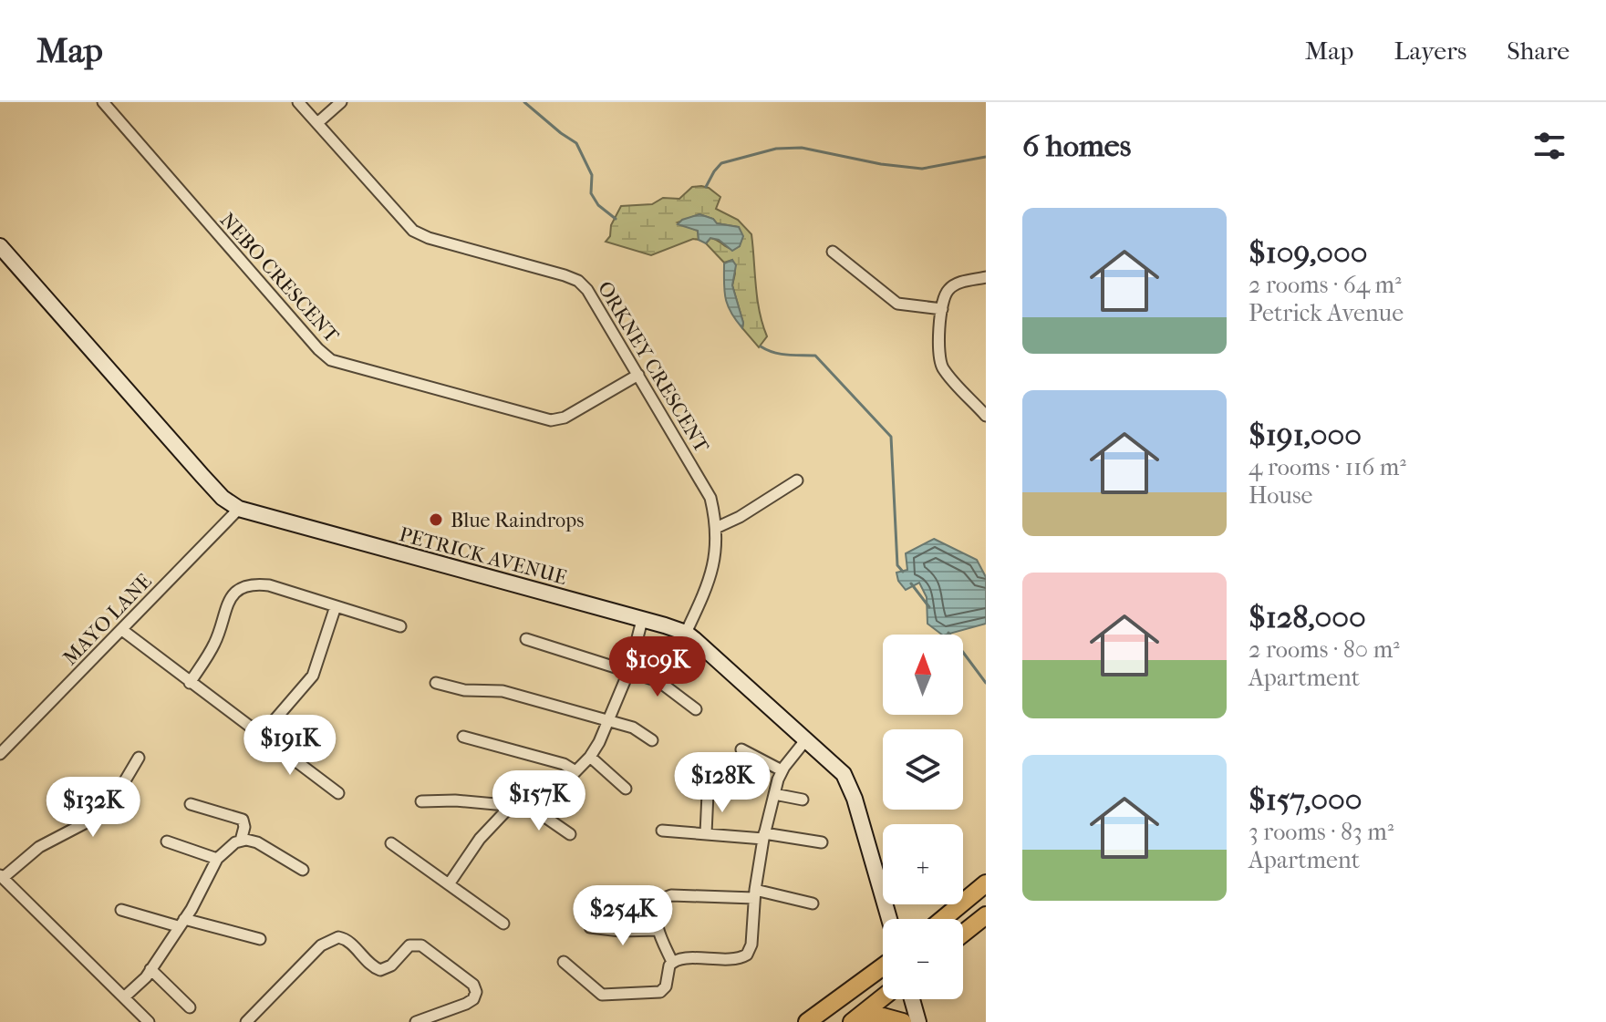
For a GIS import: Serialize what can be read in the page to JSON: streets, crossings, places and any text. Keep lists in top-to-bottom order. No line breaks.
{"streets":{"street":["NEBO CRESCENT","ORKNEY CRESCENT","PETRICK AVENUE","MAYO LANE"]},"crossings":[["NEBO CRESCENT","ORKNEY CRESCENT"],["ORKNEY CRESCENT","PETRICK AVENUE"],["PETRICK AVENUE","MAYO LANE"]],"places":["Blue Raindrops"],"north":"top","page":{"header":"Map","nav":["Map","Layers","Share"],"heading":"6 homes","list":[{"name":"$109,000","note":"2 rooms · 64 m² · Petrick Avenue"},{"name":"$191,000","note":"4 rooms · 116 m² · House"},{"name":"$128,000","note":"2 rooms · 80 m² · Apartment"},{"name":"$157,000","note":"3 rooms · 83 m² · Apartment"}],"map_buttons":["+","−"],"price":["$109K","$191K","$128K","$157K","$132K","$254K"]}}
